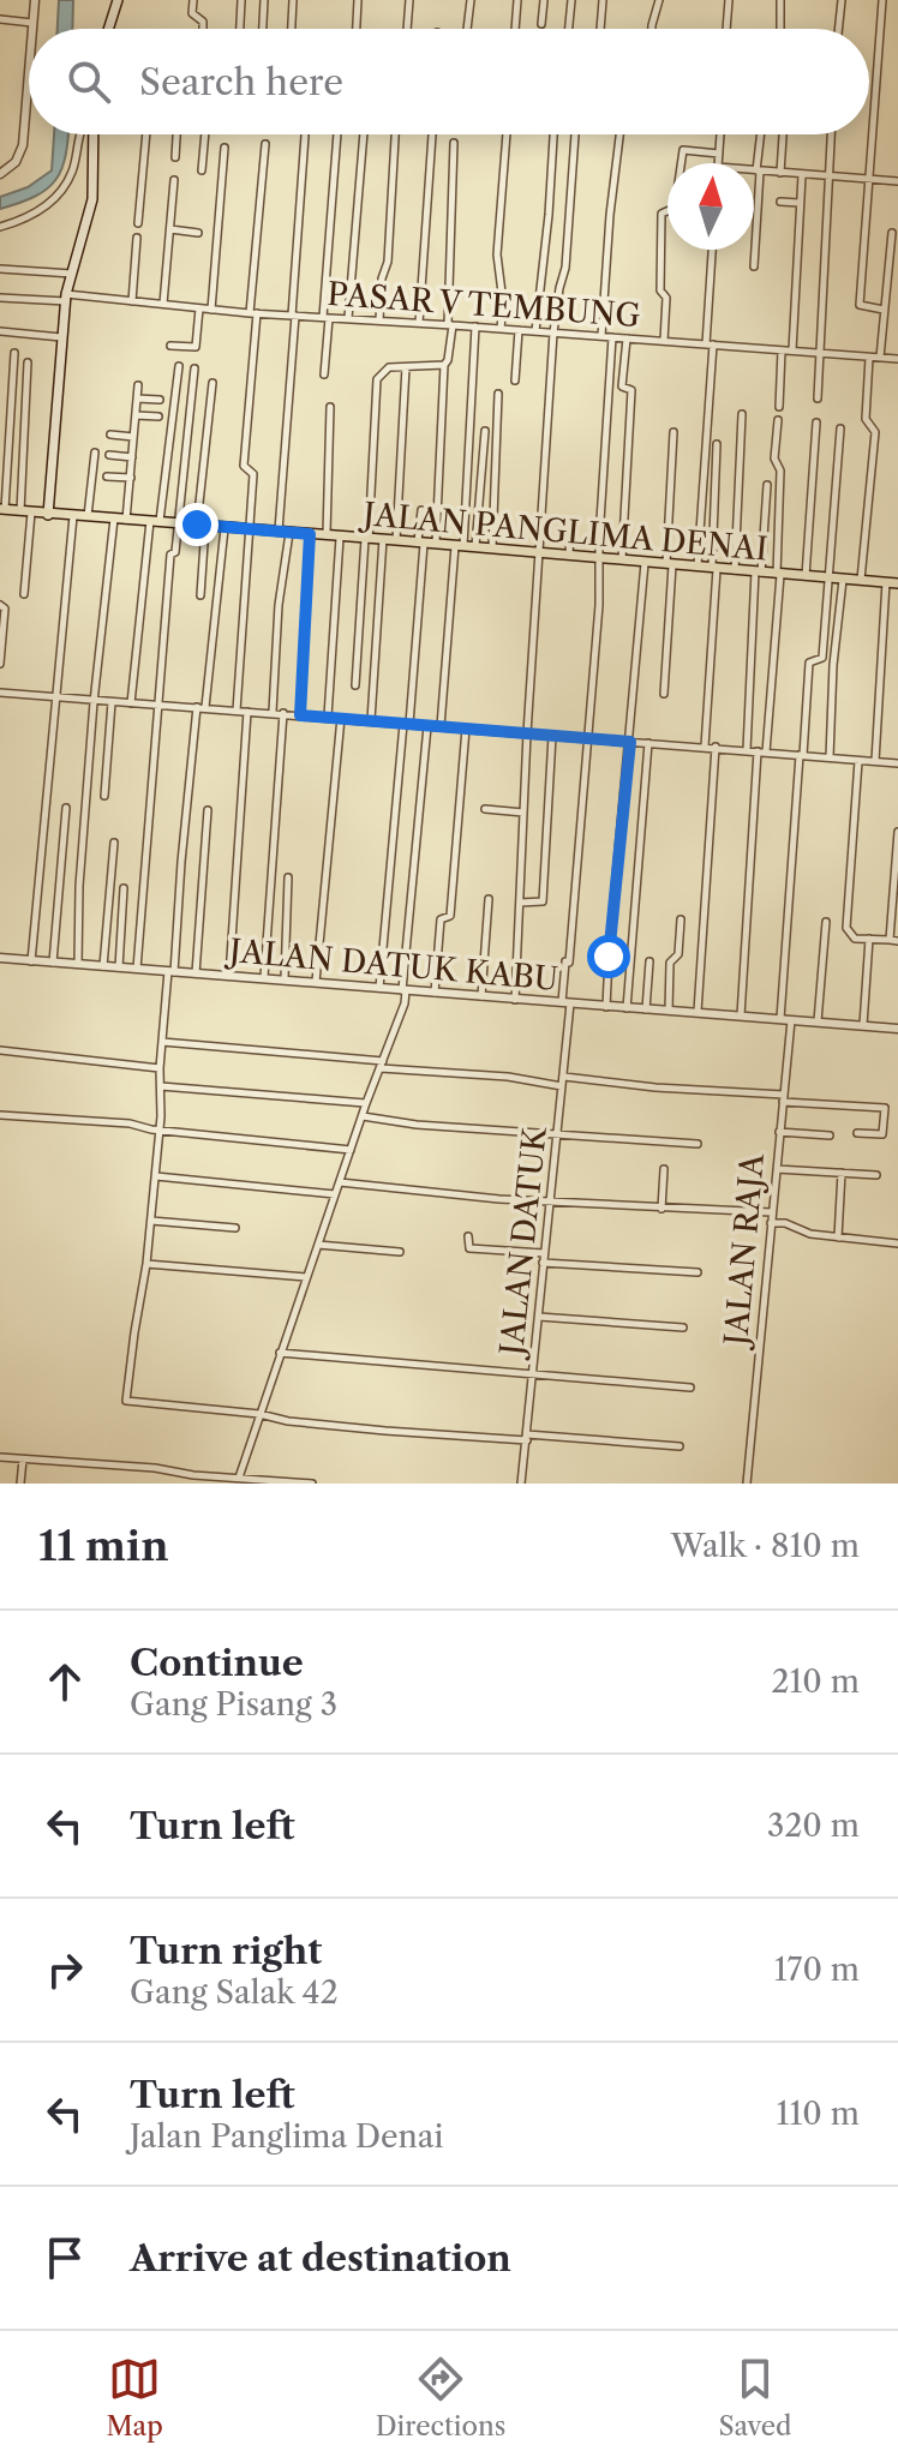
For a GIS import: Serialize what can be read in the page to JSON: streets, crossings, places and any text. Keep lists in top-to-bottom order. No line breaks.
{"streets":{"main road":["JALAN PANGLIMA DENAI"],"street":["PASAR V TEMBUNG","JALAN DATUK KABU","JALAN DATUK","JALAN RAJA"]},"crossings":[["PASAR V TEMBUNG","JALAN DATUK"],["JALAN PANGLIMA DENAI","JALAN DATUK"],["JALAN DATUK KABU","JALAN DATUK"],["JALAN DATUK KABU","JALAN RAJA"]],"north":"top","page":{"search":"Search here","heading":["11 min","Walk · 810 m"],"list":[["Continue","Gang Pisang 3","210 m"],["Turn left","320 m"],["Turn right","Gang Salak 42","170 m"],["Turn left","Jalan Panglima Denai","110 m"],"Arrive at destination"],"nav":["Map","Directions","Saved"]}}
